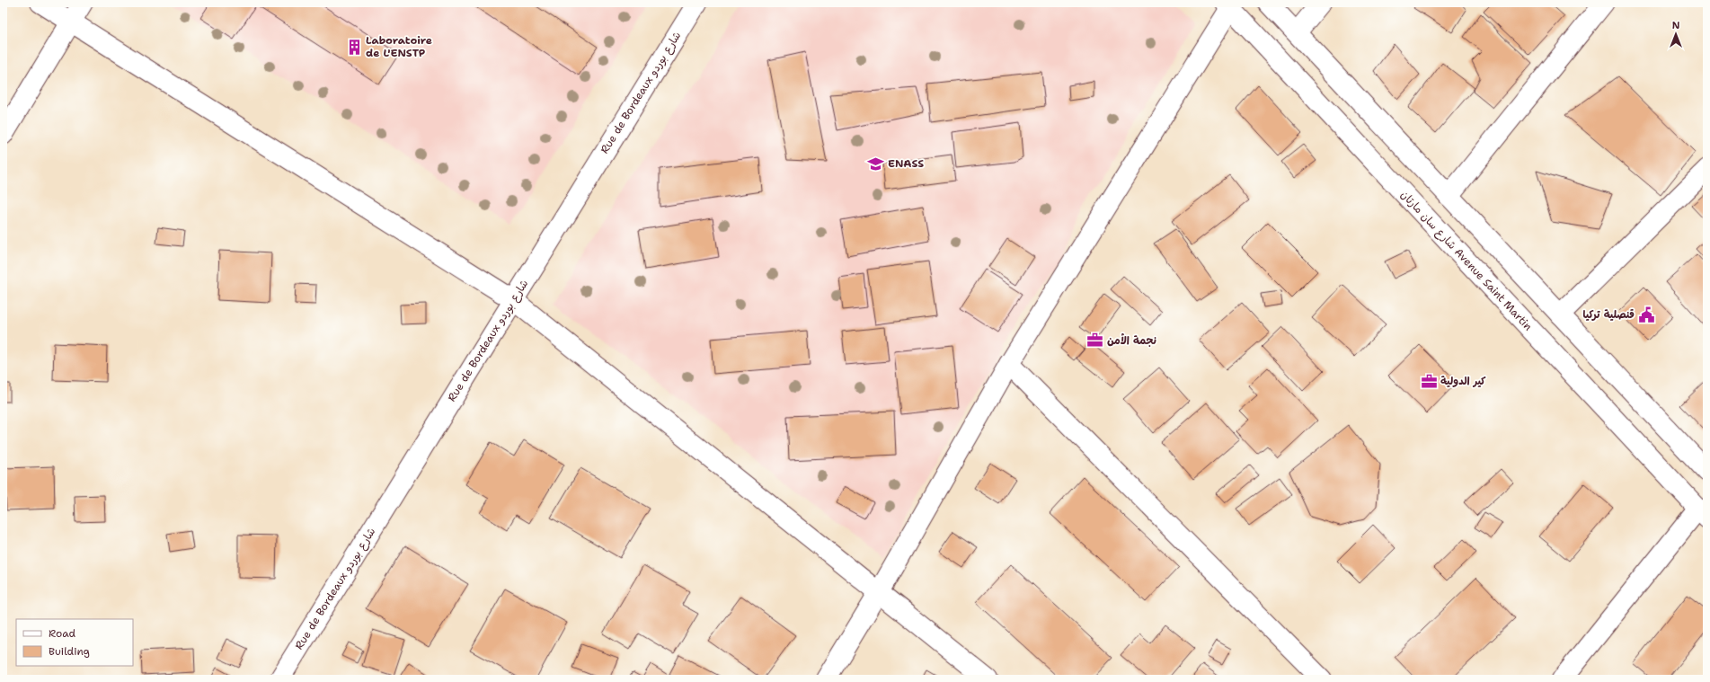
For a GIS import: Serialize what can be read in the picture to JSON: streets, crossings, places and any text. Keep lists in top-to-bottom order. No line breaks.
{"streets":{"street":["Rue de Bordeaux شارع بوردو","شارع سان مارتان Avenue Saint Martin"]},"places":{"building":["Laboratoire de L'ENSTP"],"school or university":["ENASS"],"public building":["قنصلية تركيا"],"office":["نجمة الأمن","كير الدولية"]},"legend":["Road","Building"],"north":"top"}
